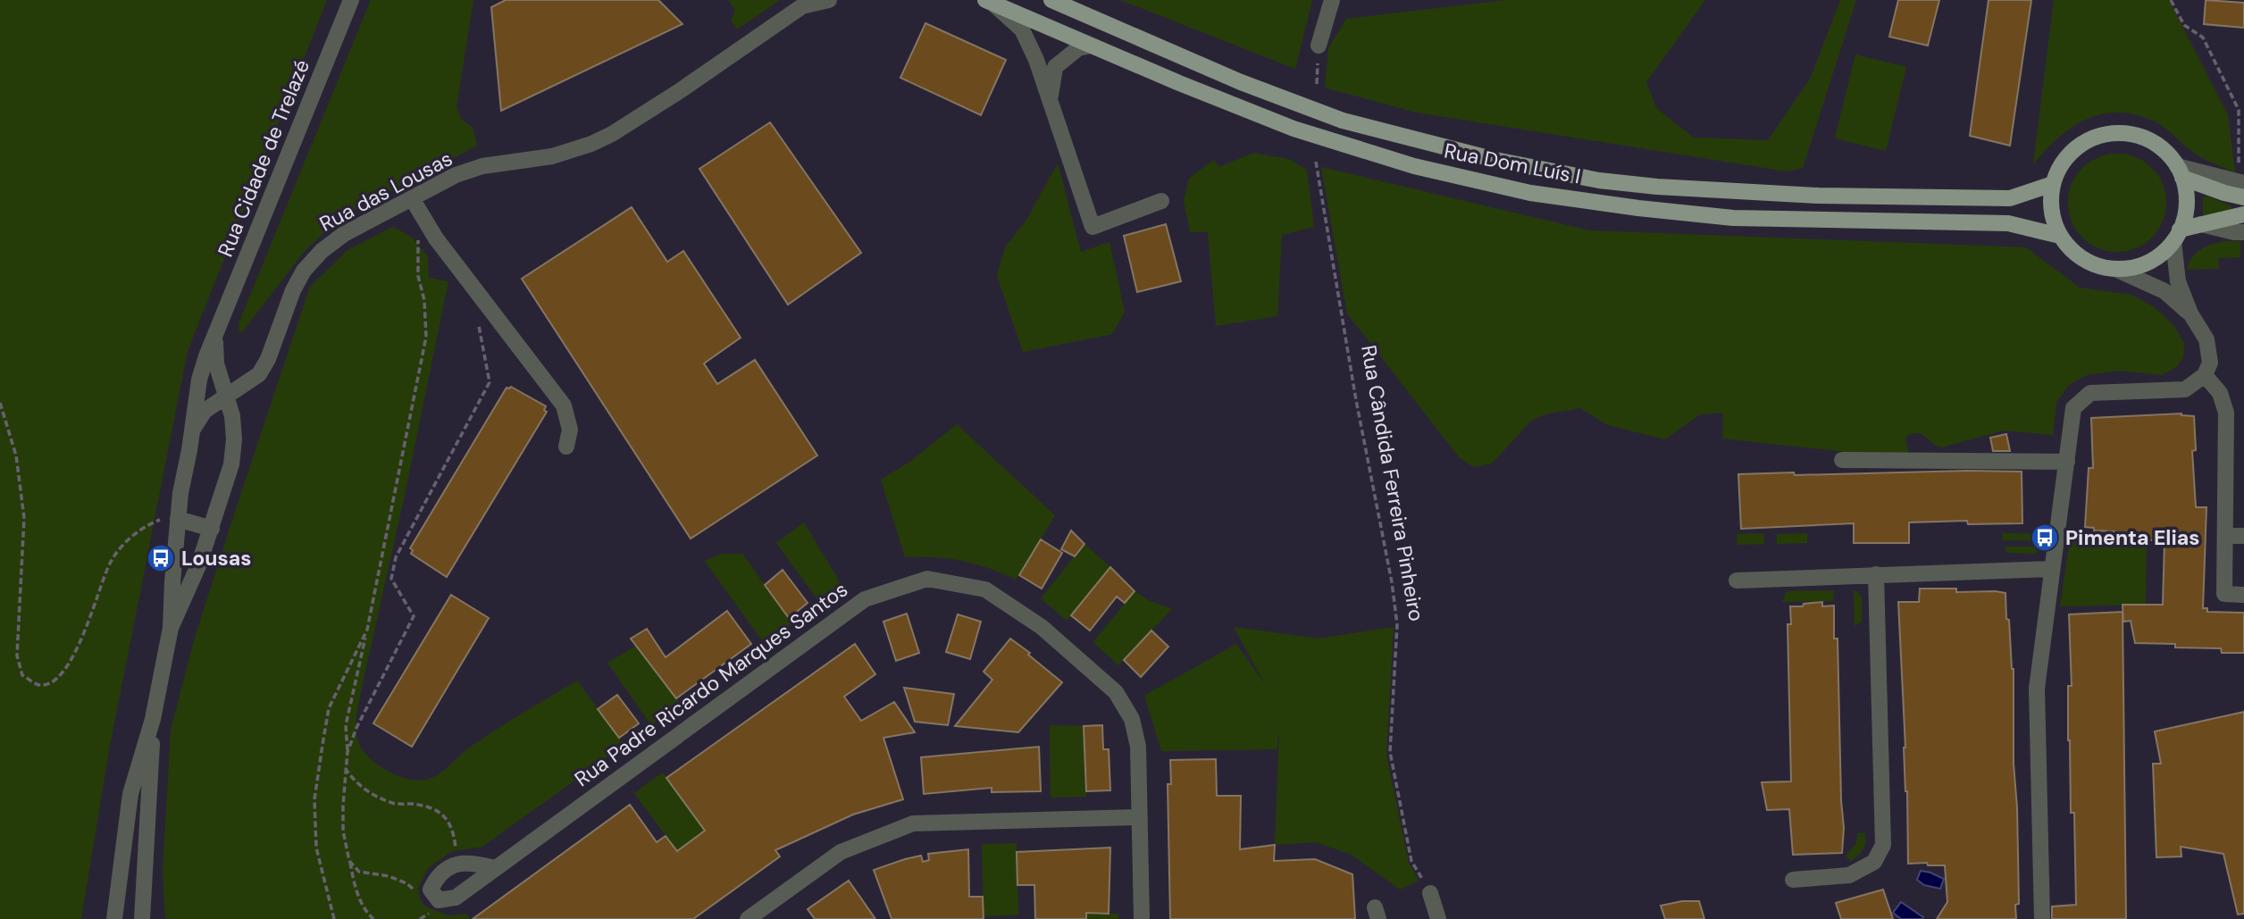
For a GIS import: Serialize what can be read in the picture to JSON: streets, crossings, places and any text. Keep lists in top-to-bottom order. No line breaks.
{"streets":{"main road":["Rua Dom Luís I"],"street":["Rua Cidade de Trelazé","Rua das Lousas","Rua Padre Ricardo Marques Santos"],"path":["Rua Cândida Ferreira Pinheiro"]},"crossings":[["Rua Cidade de Trelazé","Rua das Lousas"]],"places":{"bus stop":["Pimenta Elias","Lousas"]}}
